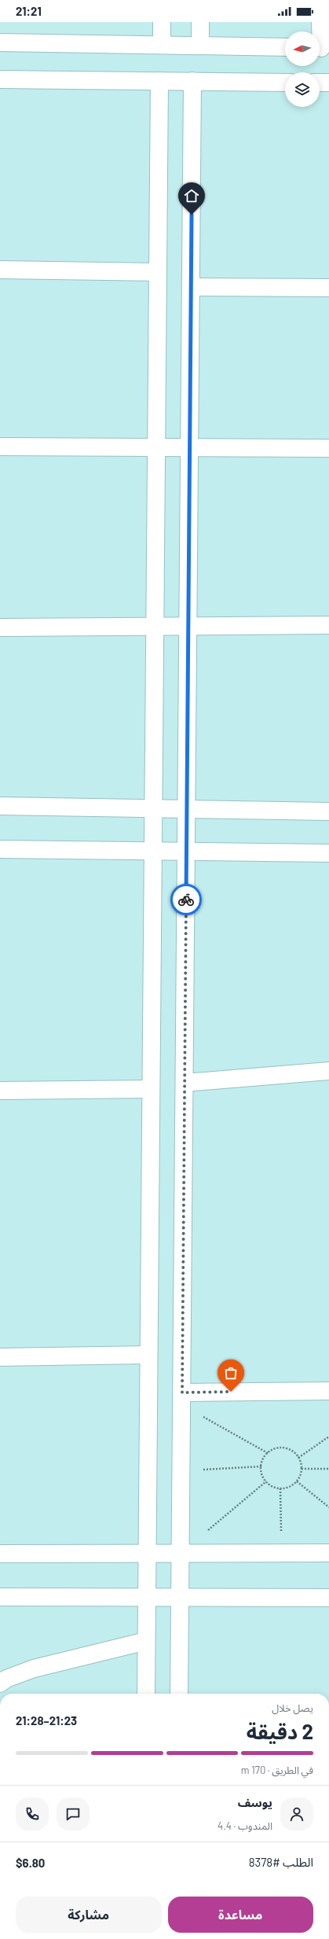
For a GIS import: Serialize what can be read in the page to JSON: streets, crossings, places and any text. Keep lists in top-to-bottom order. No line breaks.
{"north":"left","page":{"status":"21:21","heading":["2 دقيقة","يصل خلال","21:23–21:28"],"panel":["يوسف","المندوب · 4.4","الطلب #8378","$6.80"],"bar":"في الطريق · 170 m","buttons":["مساعدة","مشاركة"]}}
